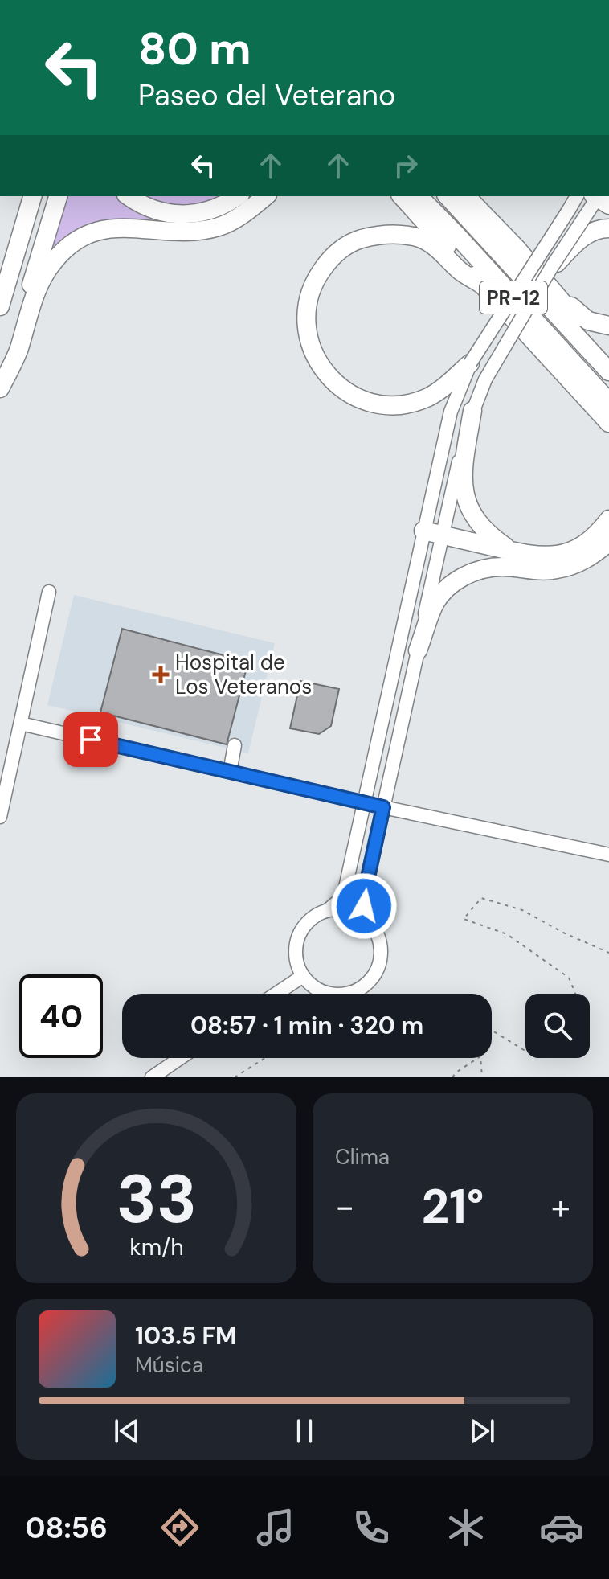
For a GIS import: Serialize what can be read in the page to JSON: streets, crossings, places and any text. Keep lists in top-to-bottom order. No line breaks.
{"streets":{"highway":["PR-12"]},"places":{"health":["Hospital de Los Veteranos"]},"page":{"turn":["80 m","Paseo del Veterano"],"limit":"40","trip":"08:57 · 1 min · 320 m","tile":"Clima","heat":["−","21°","+"],"song":["103.5 FM","Música"],"tabs":"08:56","gauge":["33","km/h"]}}
